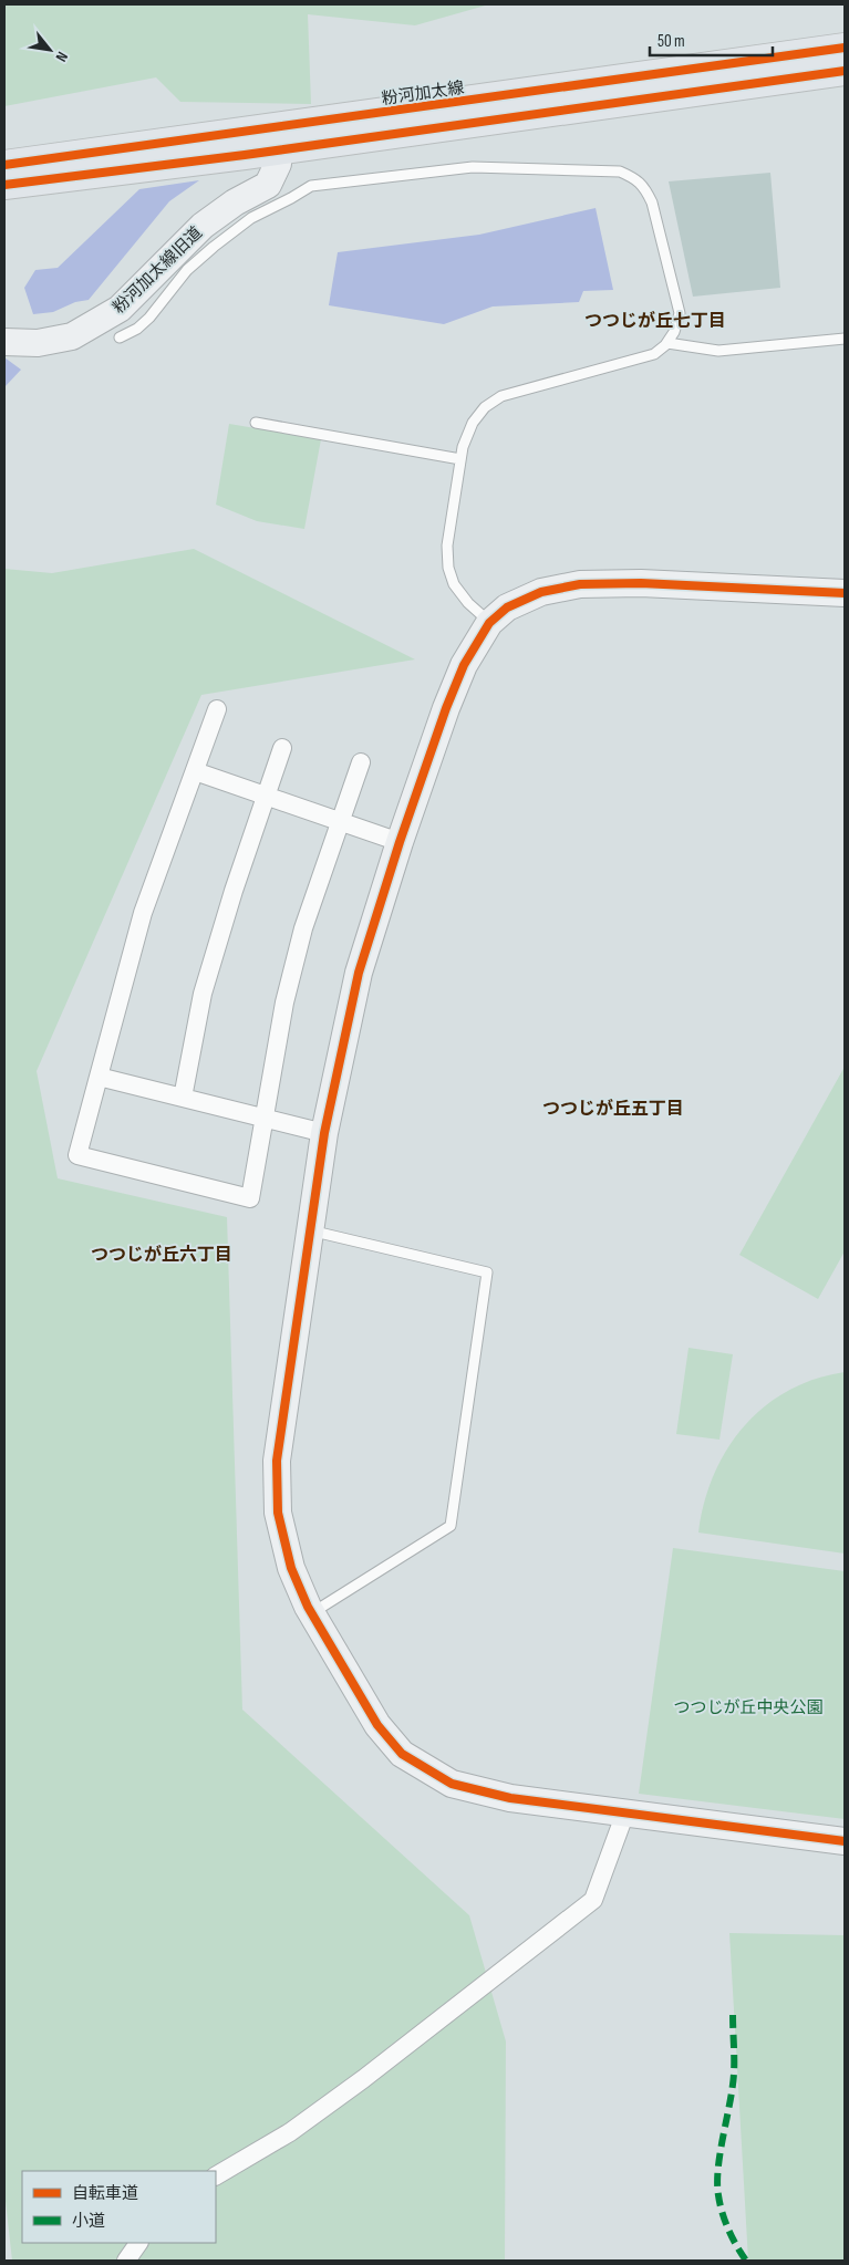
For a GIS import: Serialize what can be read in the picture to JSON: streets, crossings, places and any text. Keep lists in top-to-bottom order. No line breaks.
{"streets":{"main road":["粉河加太線"],"street":["粉河加太線旧道"]},"districts":["つつじが丘七丁目","つつじが丘五丁目","つつじが丘六丁目"],"parks":["つつじが丘中央公園"],"legend":["自転車道","小道"],"scale_bar":"50 m","north":"bottom right"}
